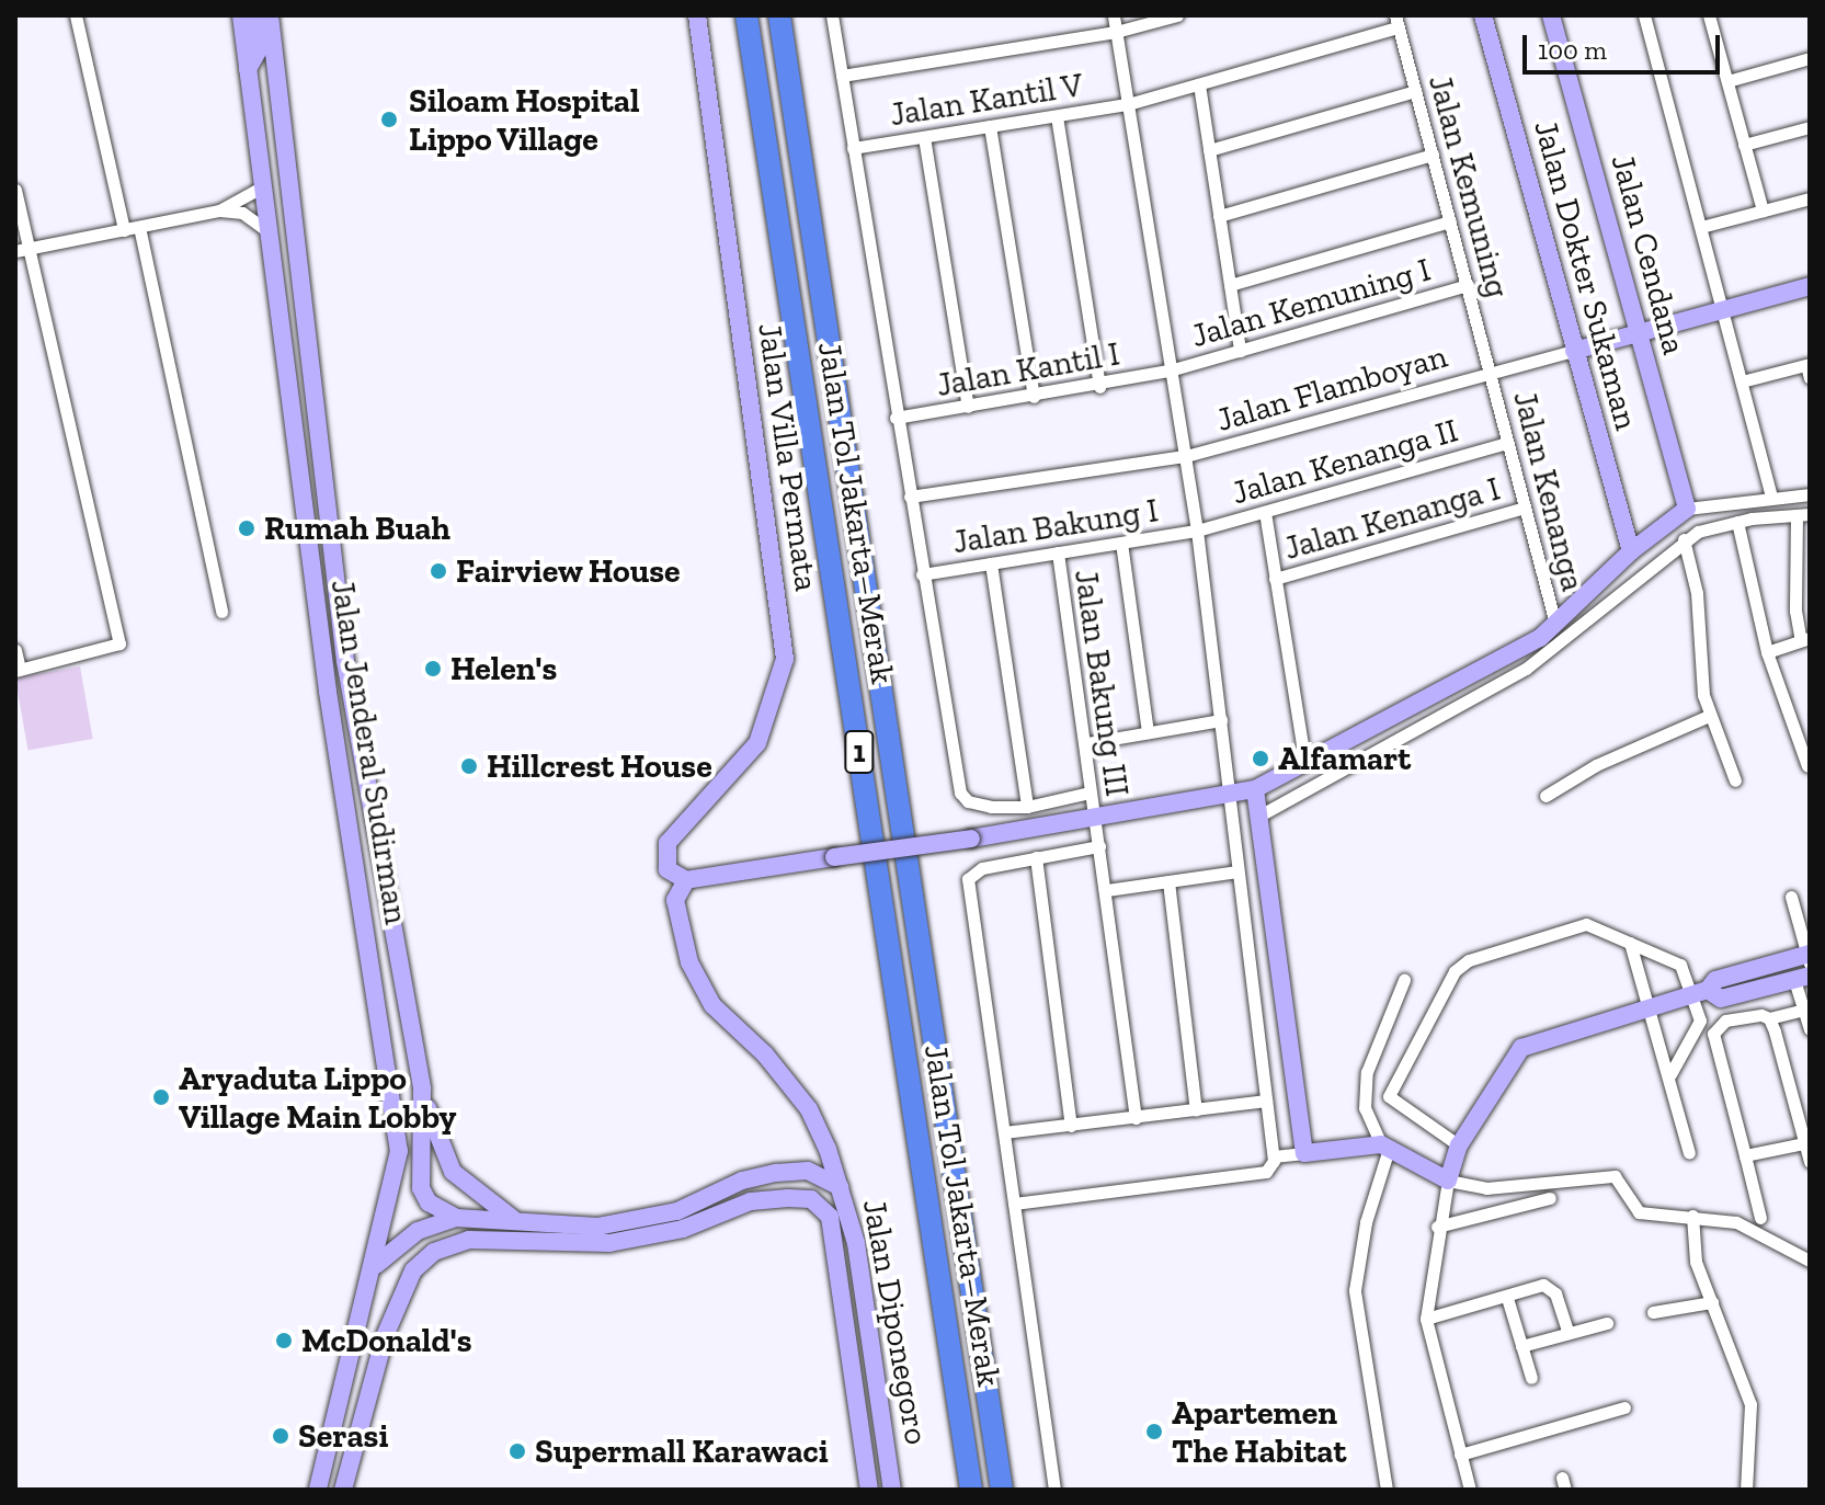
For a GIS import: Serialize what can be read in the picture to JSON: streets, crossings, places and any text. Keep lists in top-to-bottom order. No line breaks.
{"streets":{"highway":["Jalan Tol Jakarta–Merak","1"],"street":["Jalan Kantil V","Jalan Kemuning","Jalan Cendana","Jalan Dokter Sukaman","Jalan Kemuning I","Jalan Kantil I","Jalan Flamboyan","Jalan Villa Permata","Jalan Kenanga II","Jalan Kenanga","Jalan Kenanga I","Jalan Bakung I","Jalan Bakung III","Jalan Jenderal Sudirman","Jalan Diponegoro"]},"crossings":[["Jalan Kantil V","Jalan Kemuning"],["Jalan Kantil V","Jalan Bakung I"],["Jalan Kemuning","Jalan Kemuning I"],["Jalan Kemuning","Jalan Flamboyan"],["Jalan Kemuning","Jalan Kenanga"],["Jalan Dokter Sukaman","Jalan Flamboyan"],["Jalan Kemuning I","Jalan Kantil I"],["Jalan Kantil I","Jalan Bakung I"],["Jalan Flamboyan","Jalan Kenanga"],["Jalan Flamboyan","Jalan Bakung I"],["Jalan Kenanga II","Jalan Kenanga"],["Jalan Kenanga II","Jalan Bakung I"],["Jalan Kenanga","Jalan Kenanga I"],["Jalan Bakung I","Jalan Bakung III"],["Jalan Jenderal Sudirman","Jalan Diponegoro"]],"places":["Siloam Hospital Lippo Village","Rumah Buah","Fairview House","Helen's","Alfamart","Hillcrest House","Aryaduta Lippo Village Main Lobby","McDonald's","Apartemen The Habitat","Serasi","Supermall Karawaci"],"scale_bar":"100 m"}
